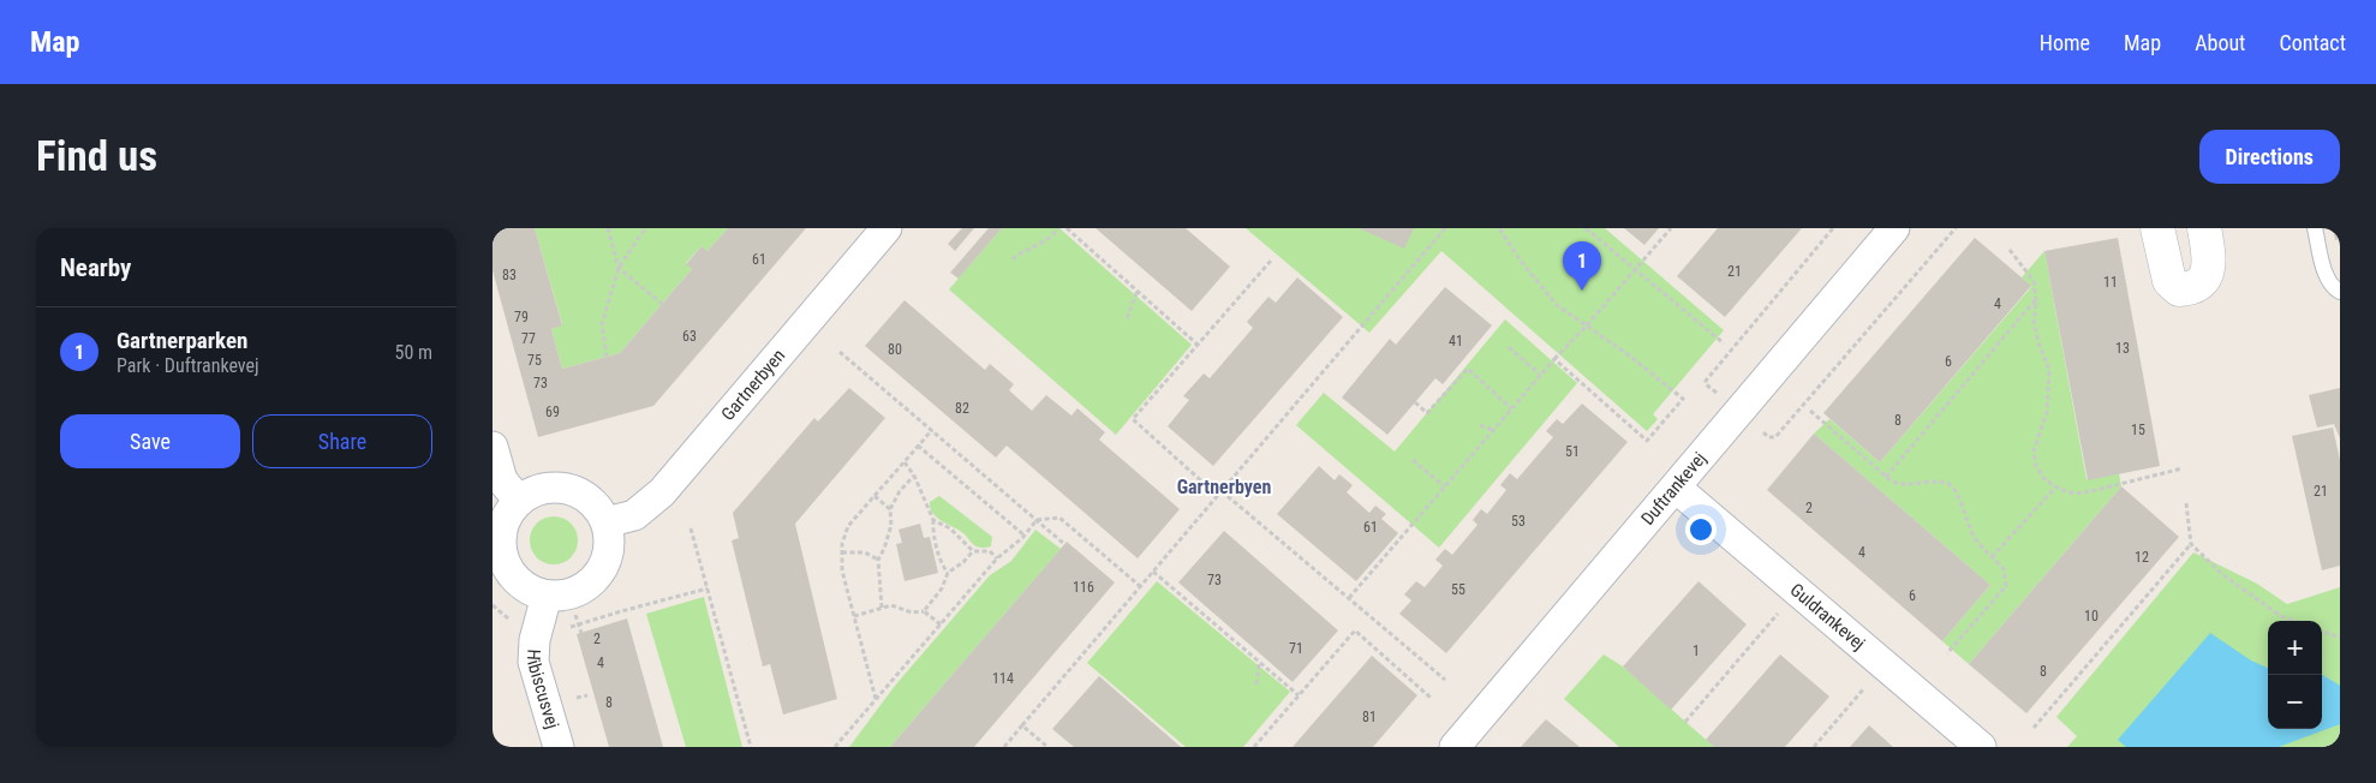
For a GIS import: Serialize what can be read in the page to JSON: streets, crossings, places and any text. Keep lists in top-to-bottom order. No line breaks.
{"streets":{"street":["Gartnerbyen","Duftrankevej","Guldrankevej","Hibiscusvej"]},"crossings":[["Gartnerbyen","Hibiscusvej"],["Duftrankevej","Guldrankevej"]],"districts":["Gartnerbyen"],"house_numbers":["61","21","83","11","4","79","63","77","41","13","80","75","6","73","82","69","8","15","51","21","2","53","61","4","12","73","116","55","6","10","2","71","1","4","8","114","8","81"],"page":{"header":"Map","nav":["Home","Map","About","Contact"],"buttons":["Directions",["Save","Share"]],"title":"Find us","heading":"Nearby","pins":"1","list":[{"mark":"1","name":"Gartnerparken","note":"Park · Duftrankevej","value":"50 m"}],"map_buttons":["+","−"]}}
